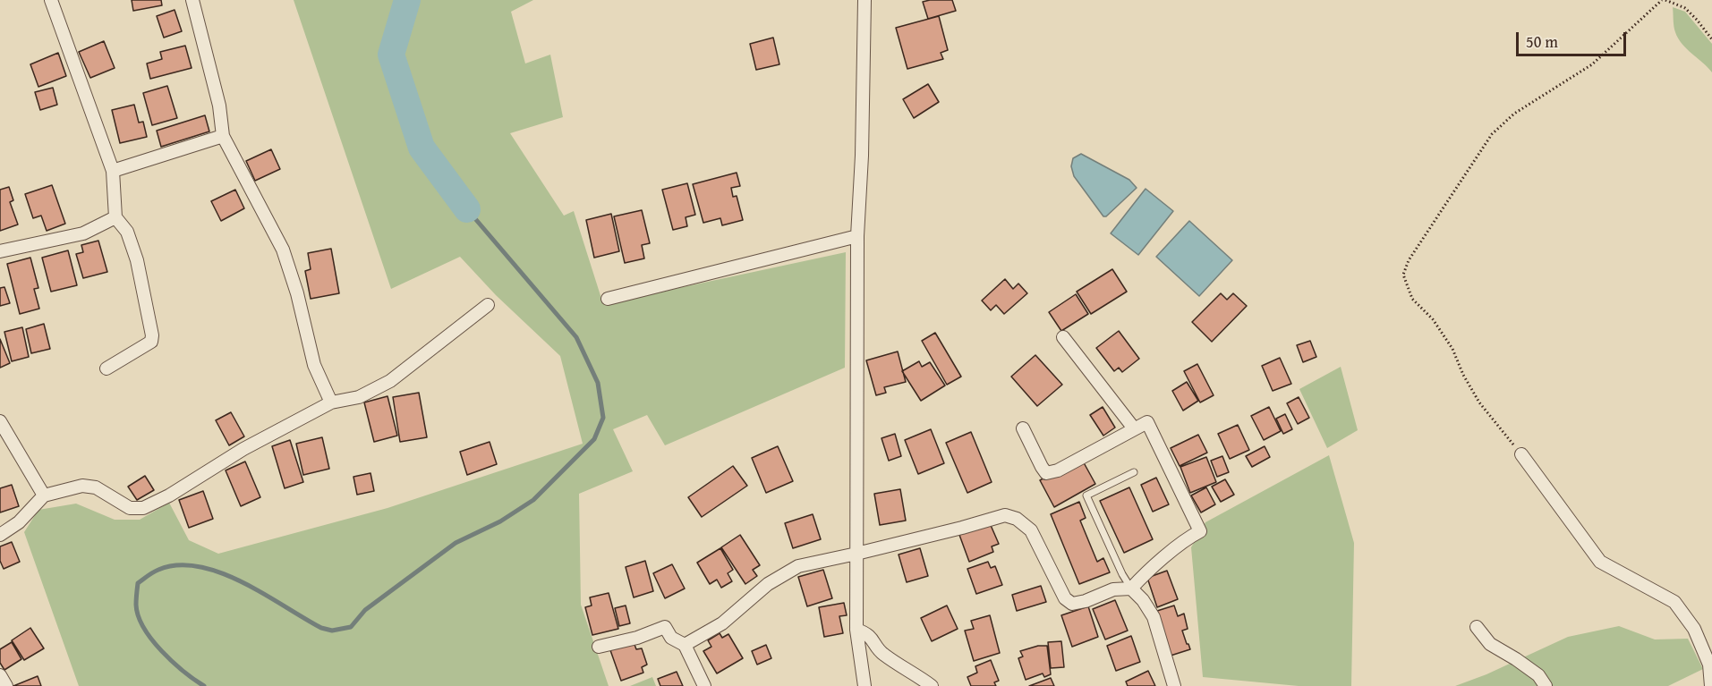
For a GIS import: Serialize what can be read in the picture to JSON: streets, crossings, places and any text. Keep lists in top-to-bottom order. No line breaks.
{"scale_bar":"50 m"}
